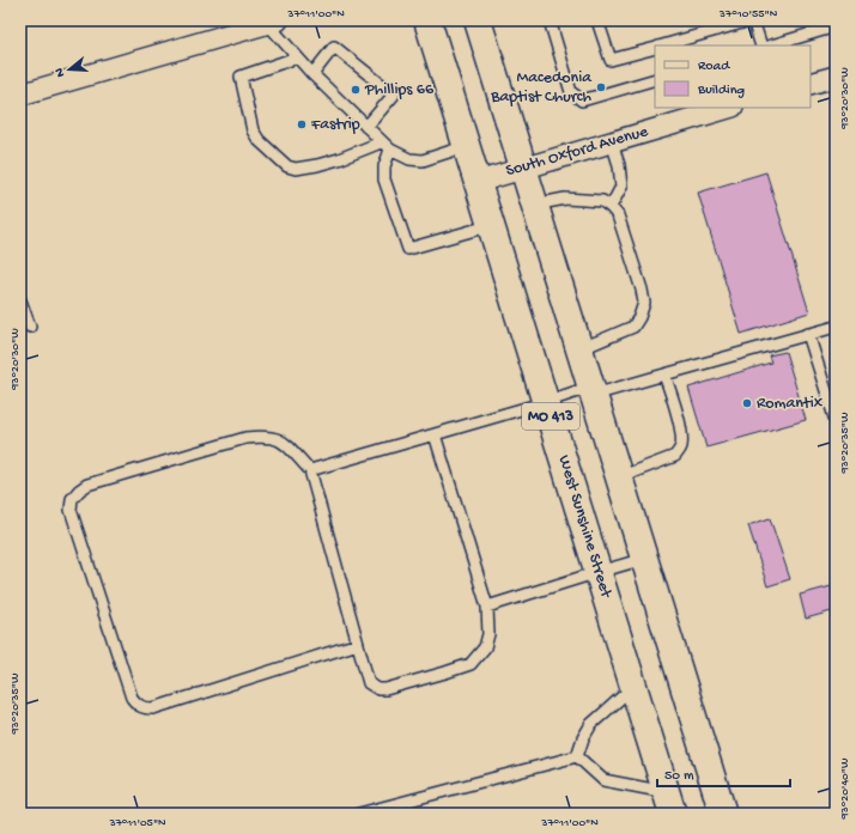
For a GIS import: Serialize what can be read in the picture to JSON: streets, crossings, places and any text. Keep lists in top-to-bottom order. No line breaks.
{"streets":{"main road":["MO 413","West Sunshine Street"],"street":["South Oxford Avenue"]},"crossings":[["South Oxford Avenue","MO 413"],["South Oxford Avenue","West Sunshine Street"]],"places":["Macedonia Baptist Church","Phillips 66","Fastrip","Romantix"],"legend":["Road","Building"],"scale_bar":"50 m","north":"left","coordinates":["37°11'00\"N","37°10'55\"N","93°20'30\"W","93°20'35\"W","93°20'40\"W","37°11'05\"N"]}
